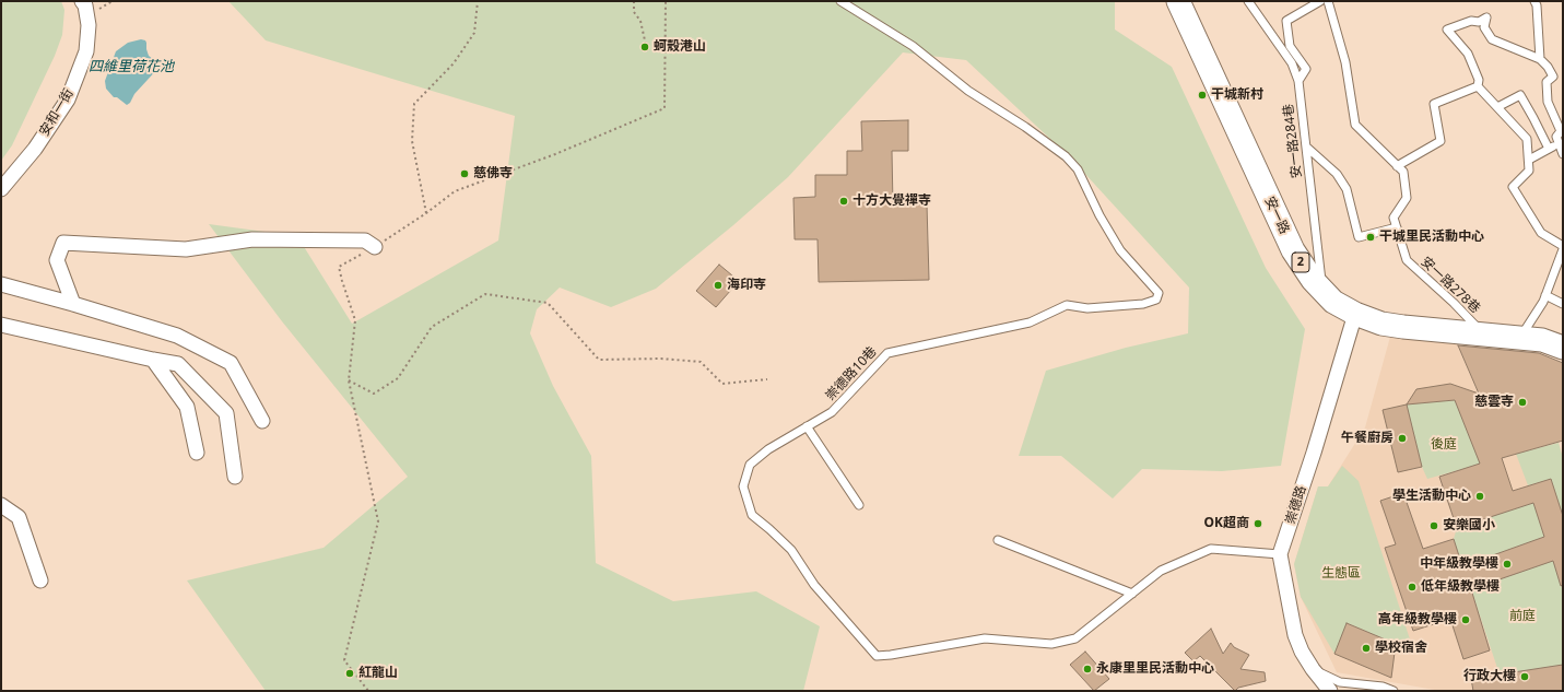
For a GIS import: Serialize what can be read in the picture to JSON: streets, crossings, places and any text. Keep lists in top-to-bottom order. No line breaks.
{"streets":{"main road":["安一路","2"],"street":["安和一街","崇德路"],"lane":["安一路284巷","安一路278巷","崇德路10巷"]},"crossings":[["安一路284巷","安一路"],["安一路","安一路278巷"],["安一路","崇德路"],["崇德路10巷","崇德路"]],"water":["四維里荷花池"],"parks":["後庭","生態區","前庭"],"places":["蚵殼港山","干城新村","慈佛寺","十方大覺禪寺","干城里民活動中心","海印寺","慈雲寺","午餐廚房","學生活動中心","OK超商","安樂國小","中年級教學樓","低年級教學樓","高年級教學樓","學校宿舍","永康里里民活動中心","紅龍山","行政大樓"]}
